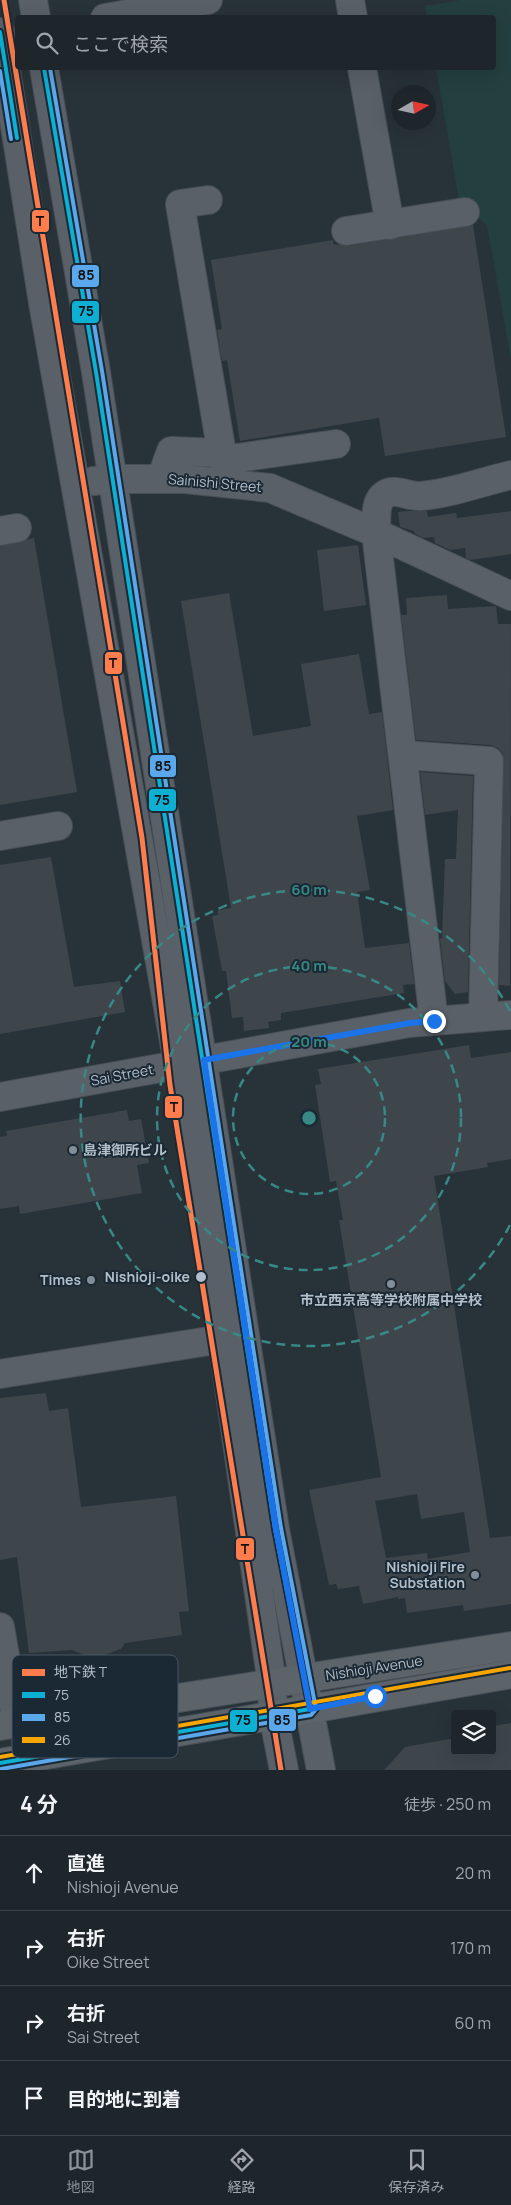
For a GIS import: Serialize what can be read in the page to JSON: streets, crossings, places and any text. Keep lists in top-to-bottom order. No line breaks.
{"streets":{"main road":["Nishioji Avenue"],"street":["Sainishi Street","Sai Street"]},"places":["島津御所ビル","Nishioji-oike","Times","市立西京高等学校附属中学校","Nishioji Fire Substation"],"lines":["metro line T","transit line 75","transit line 85","transit line 26"],"legend":["地下鉄 T","75","85","26"],"north":"right","page":{"search":"ここで検索","heading":["4 分","徒歩 · 250 m"],"list":[["直進","Nishioji Avenue","20 m"],["右折","Oike Street","170 m"],["右折","Sai Street","60 m"],"目的地に到着"],"nav":["地図","経路","保存済み"]},"rings":["60 m","40 m","20 m"]}
